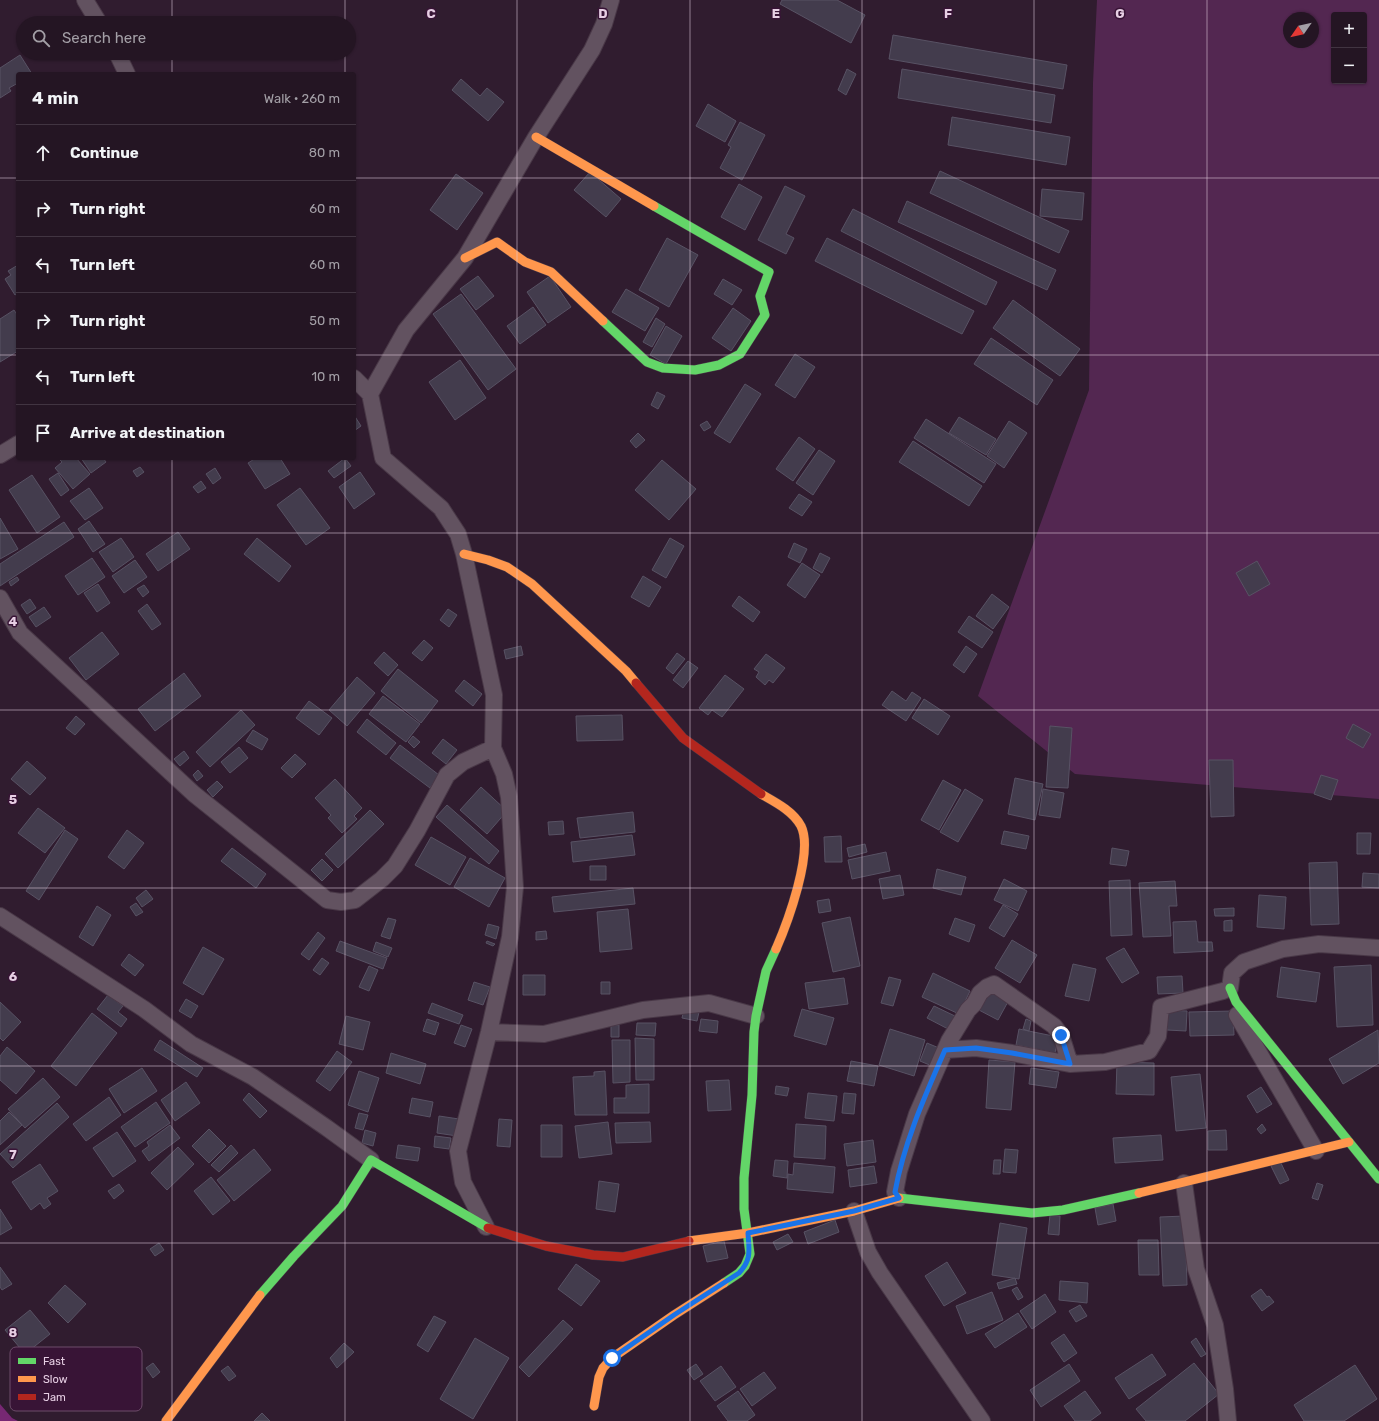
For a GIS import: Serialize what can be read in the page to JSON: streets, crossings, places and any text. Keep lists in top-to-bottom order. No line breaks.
{"legend":["Fast","Slow","Jam"],"north":"bottom left","page":{"map_buttons":["+","−"],"search":"Search here","heading":["4 min","Walk · 260 m"],"list":[["Continue","80 m"],["Turn right","60 m"],["Turn left","60 m"],["Turn right","50 m"],["Turn left","10 m"],"Arrive at destination"]},"grid":{"columns":["C","D","E","F","G"],"rows":["4","5","6","7","8"]}}
